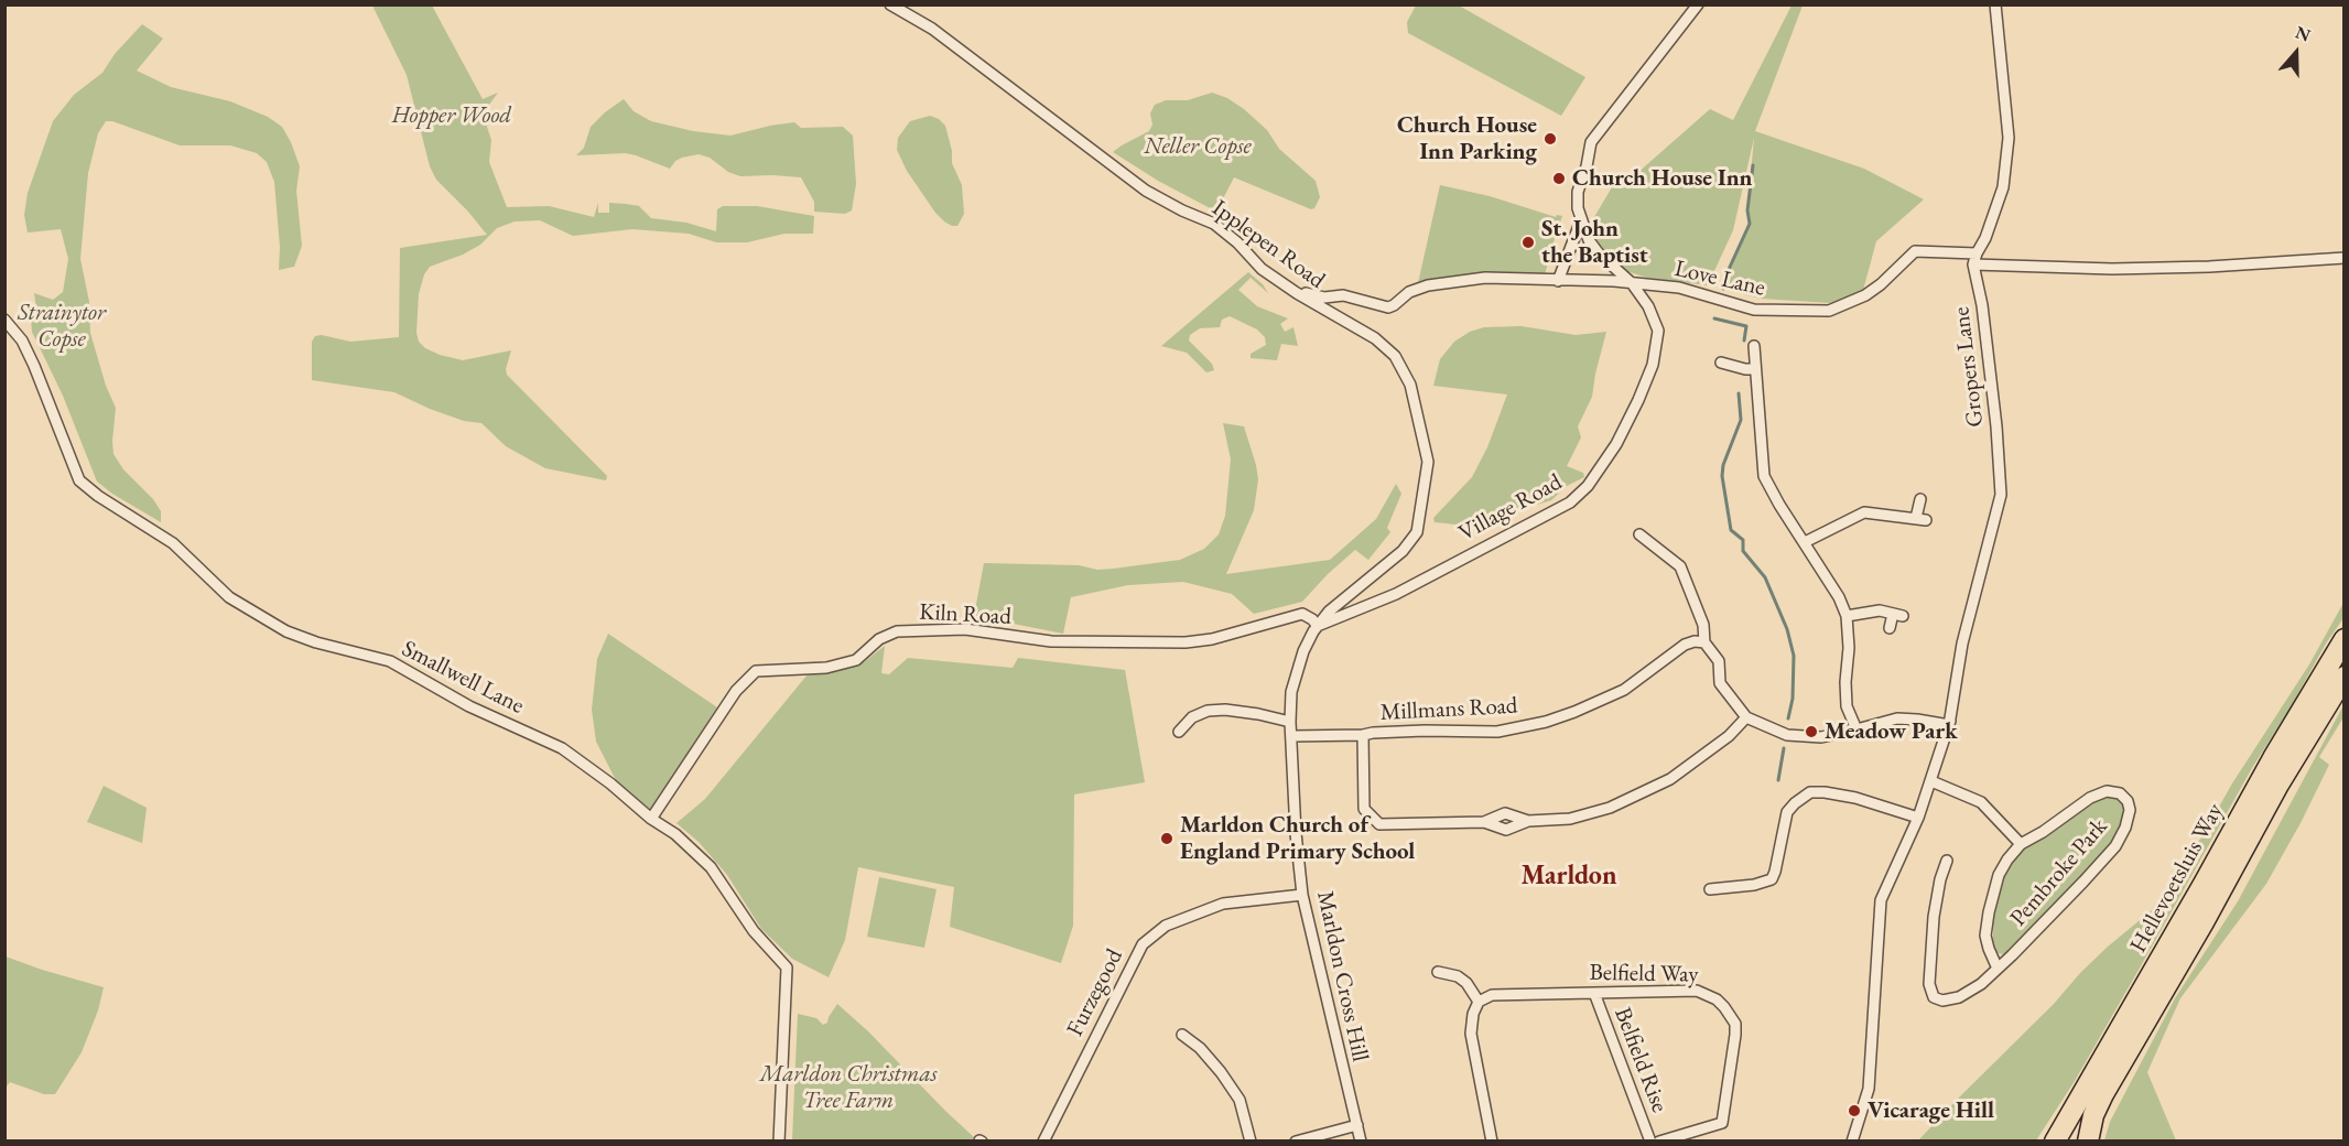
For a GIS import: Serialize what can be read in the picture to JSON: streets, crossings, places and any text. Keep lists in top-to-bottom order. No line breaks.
{"streets":{"highway":["Hellevoetsluis Way"],"street":["Ipplepen Road","Love Lane","Gropers Lane","Village Road","Kiln Road","Smallwell Lane","Millmans Road","Pembroke Park","Belfield Way","Marldon Cross Hill","Furzegood","Belfield Rise"]},"crossings":[["Ipplepen Road","Love Lane"],["Ipplepen Road","Village Road"],["Ipplepen Road","Kiln Road"],["Ipplepen Road","Marldon Cross Hill"],["Love Lane","Village Road"],["Village Road","Kiln Road"],["Village Road","Marldon Cross Hill"],["Kiln Road","Smallwell Lane"],["Kiln Road","Marldon Cross Hill"],["Millmans Road","Marldon Cross Hill"],["Belfield Way","Belfield Rise"],["Marldon Cross Hill","Furzegood"]],"districts":["Marldon"],"parks":["Hopper Wood","Neller Copse","Strainytor Copse","Marldon Christmas Tree Farm"],"places":["Church House Inn Parking","Church House Inn","St. John the Baptist","Meadow Park","Marldon Church of England Primary School","Vicarage Hill"],"north":"top"}
